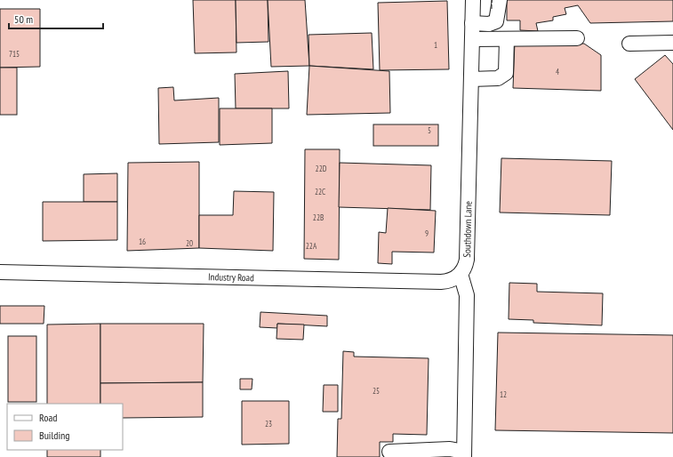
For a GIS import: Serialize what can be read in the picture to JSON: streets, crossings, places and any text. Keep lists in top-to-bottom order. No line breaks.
{"streets":{"street":["Southdown Lane","Industry Road"]},"crossings":[["Southdown Lane","Industry Road"]],"house_numbers":["1","715","4","5","22D","22C","22B","9","16","20","22A","25","12","23"],"legend":["Road","Building"],"scale_bar":"50 m"}
